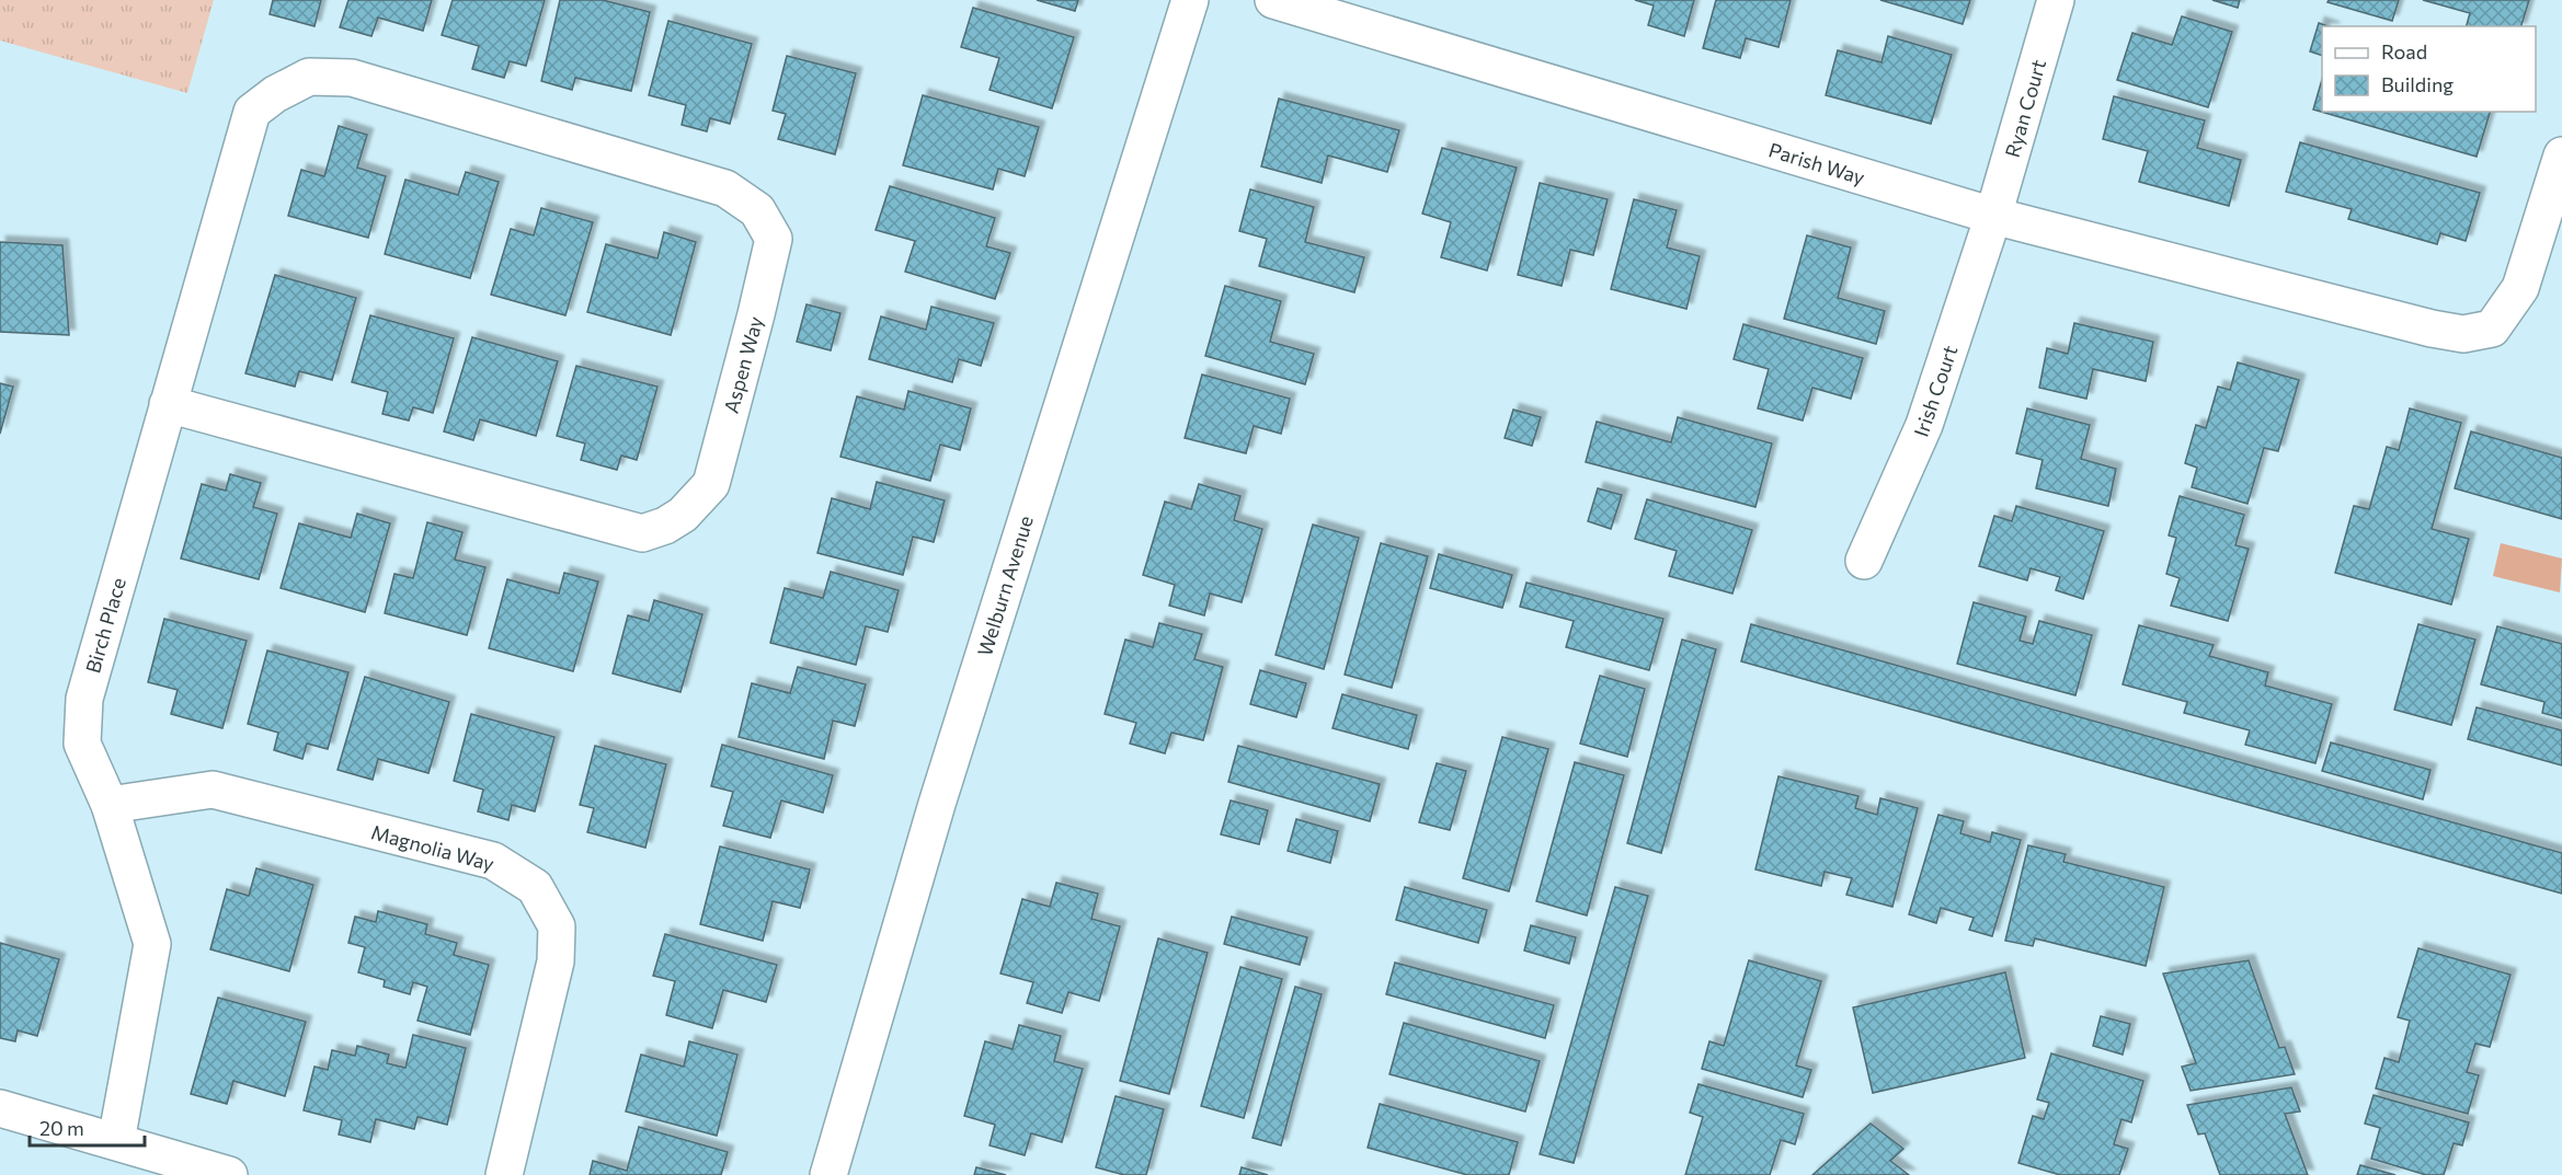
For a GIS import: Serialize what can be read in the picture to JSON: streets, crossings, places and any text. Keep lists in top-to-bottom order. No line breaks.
{"streets":{"street":["Ryan Court","Parish Way","Aspen Way","Irish Court","Welburn Avenue","Birch Place","Magnolia Way"]},"crossings":[["Ryan Court","Parish Way"],["Ryan Court","Irish Court"],["Parish Way","Irish Court"],["Aspen Way","Birch Place"],["Birch Place","Magnolia Way"]],"legend":["Road","Building"],"scale_bar":"20 m"}
